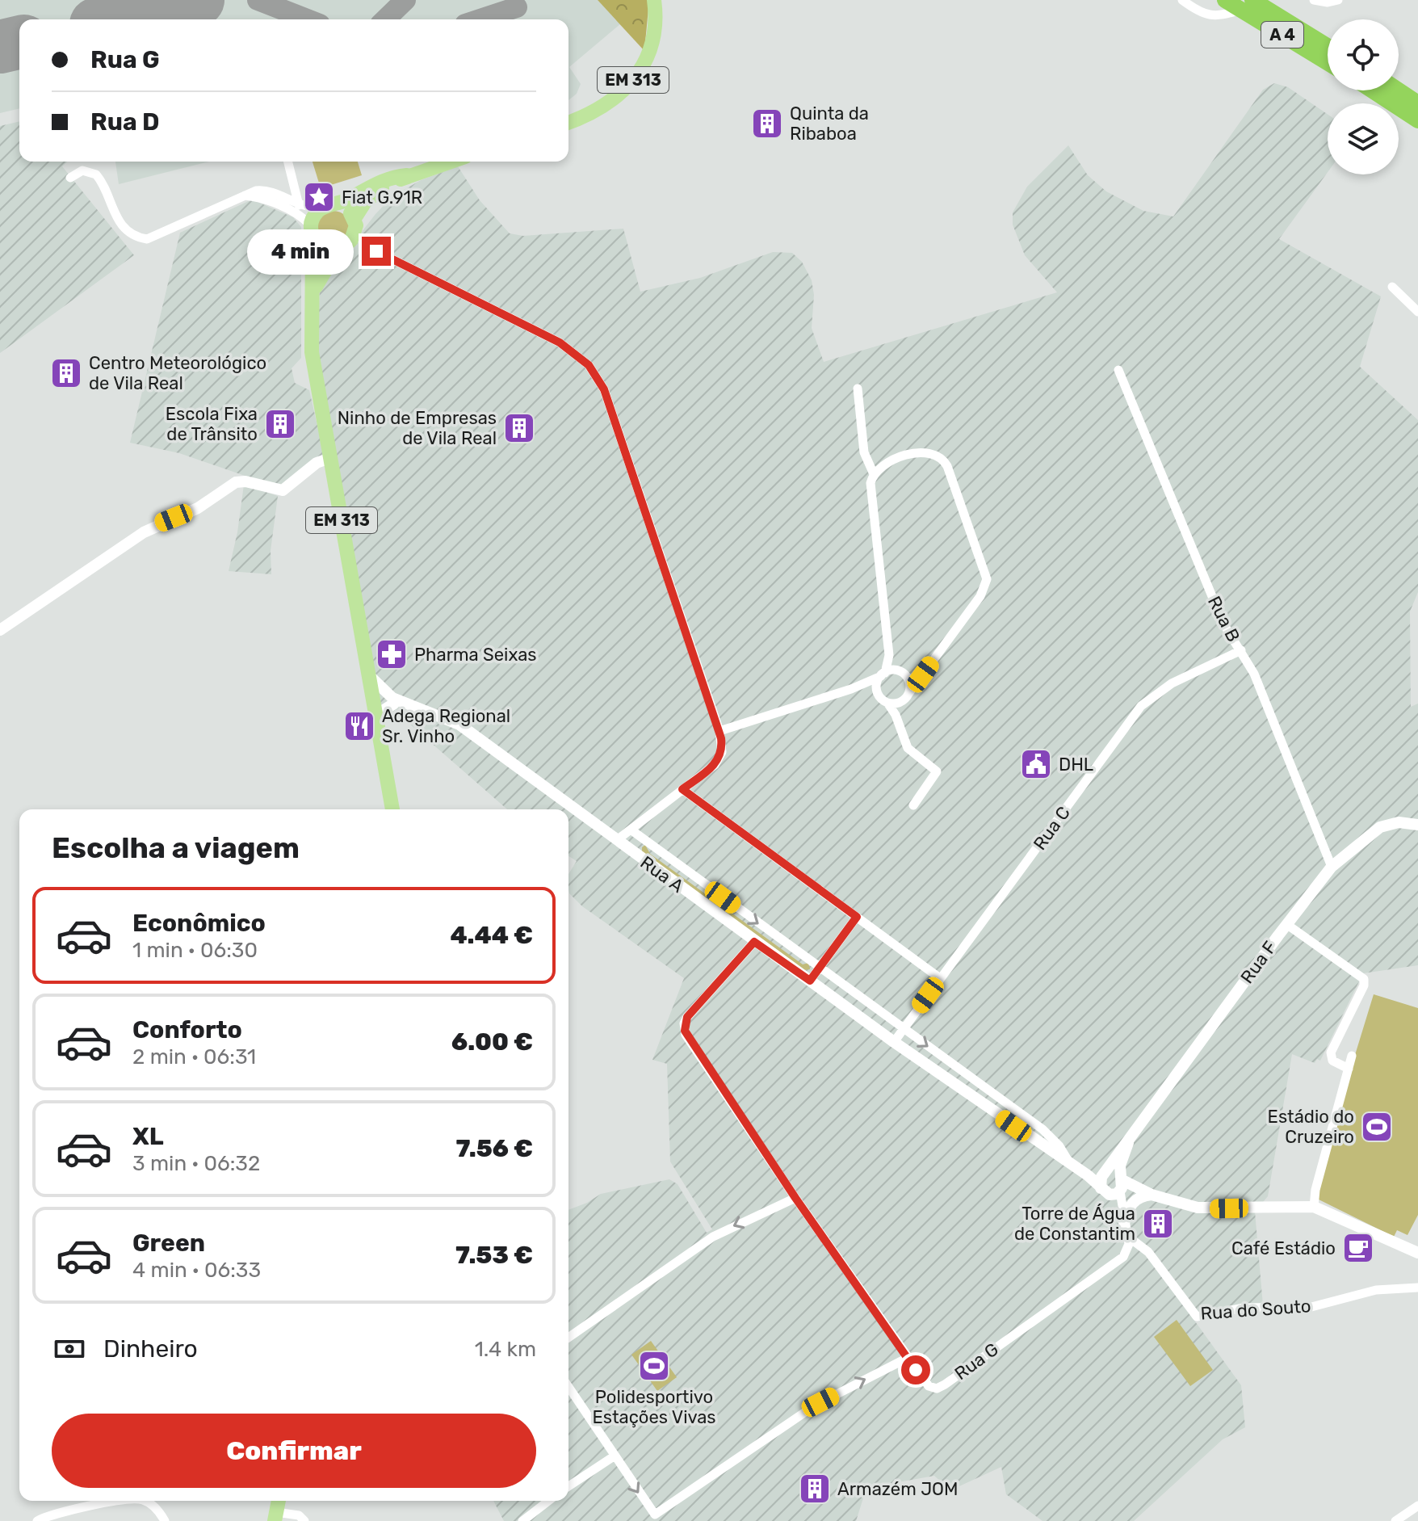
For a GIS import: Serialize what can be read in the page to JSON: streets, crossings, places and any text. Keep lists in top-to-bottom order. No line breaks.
{"streets":{"highway":["A 4"],"main road":["EM 313"],"street":["Rua B","Rua C","Rua A","Rua F","Rua do Souto","Rua G"]},"crossings":[["Rua B","Rua C"],["Rua B","Rua F"],["Rua C","Rua A"],["Rua A","Rua G"],["Rua do Souto","Rua G"]],"places":{"building":["Quinta da Ribaboa","Centro Meteorológico de Vila Real","Escola Fixa de Trânsito","Ninho de Empresas de Vila Real","Torre de Água de Constantim","Armazém JOM"],"place":["Fiat G.91R"],"pharmacy":["Pharma Seixas"],"restaurant":["Adega Regional Sr. Vinho"],"public building":["DHL"],"sports":["Estádio do Cruzeiro","Polidesportivo Estações Vivas"],"cafe":["Café Estádio"]},"page":{"banner":["Rua G","Rua D"],"bubble":"4 min","heading":"Escolha a viagem","list":[{"name":"Econômico","note":"1 min · 06:30","value":"4.44 €"},{"name":"Conforto","note":"2 min · 06:31","value":"6.00 €"},{"name":"XL","note":"3 min · 06:32","value":"7.56 €"},{"name":"Green","note":"4 min · 06:33","value":"7.53 €"}],"pay":["Dinheiro","1.4 km"],"buttons":"Confirmar"}}
